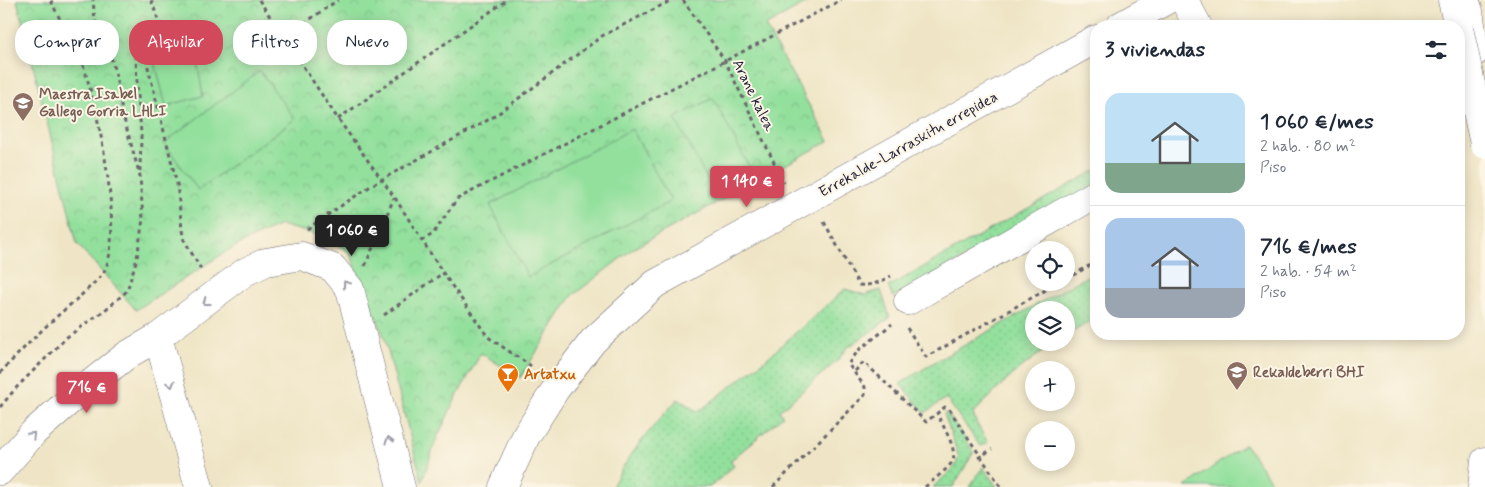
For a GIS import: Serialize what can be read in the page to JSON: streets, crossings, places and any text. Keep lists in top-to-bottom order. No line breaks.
{"streets":{"main road":["Errekalde-Larraskitu errepidea"],"path":["Arane kalea"]},"crossings":[["Arane kalea","Errekalde-Larraskitu errepidea"]],"places":{"school or university":["Maestra Isabel Gallego Gorria LHLI","Rekaldeberri BHI"],"bar":["Artatxu"]},"page":{"chip":["Comprar","Alquilar","Filtros","Nuevo"],"heading":"3 viviendas","list":[{"name":"1 060 €/mes","note":"2 hab. · 80 m² · Piso"},{"name":"716 €/mes","note":"2 hab. · 54 m² · Piso"}],"price":["1 140 €","1 060 €","716 €"],"map_buttons":["+","−"]}}
